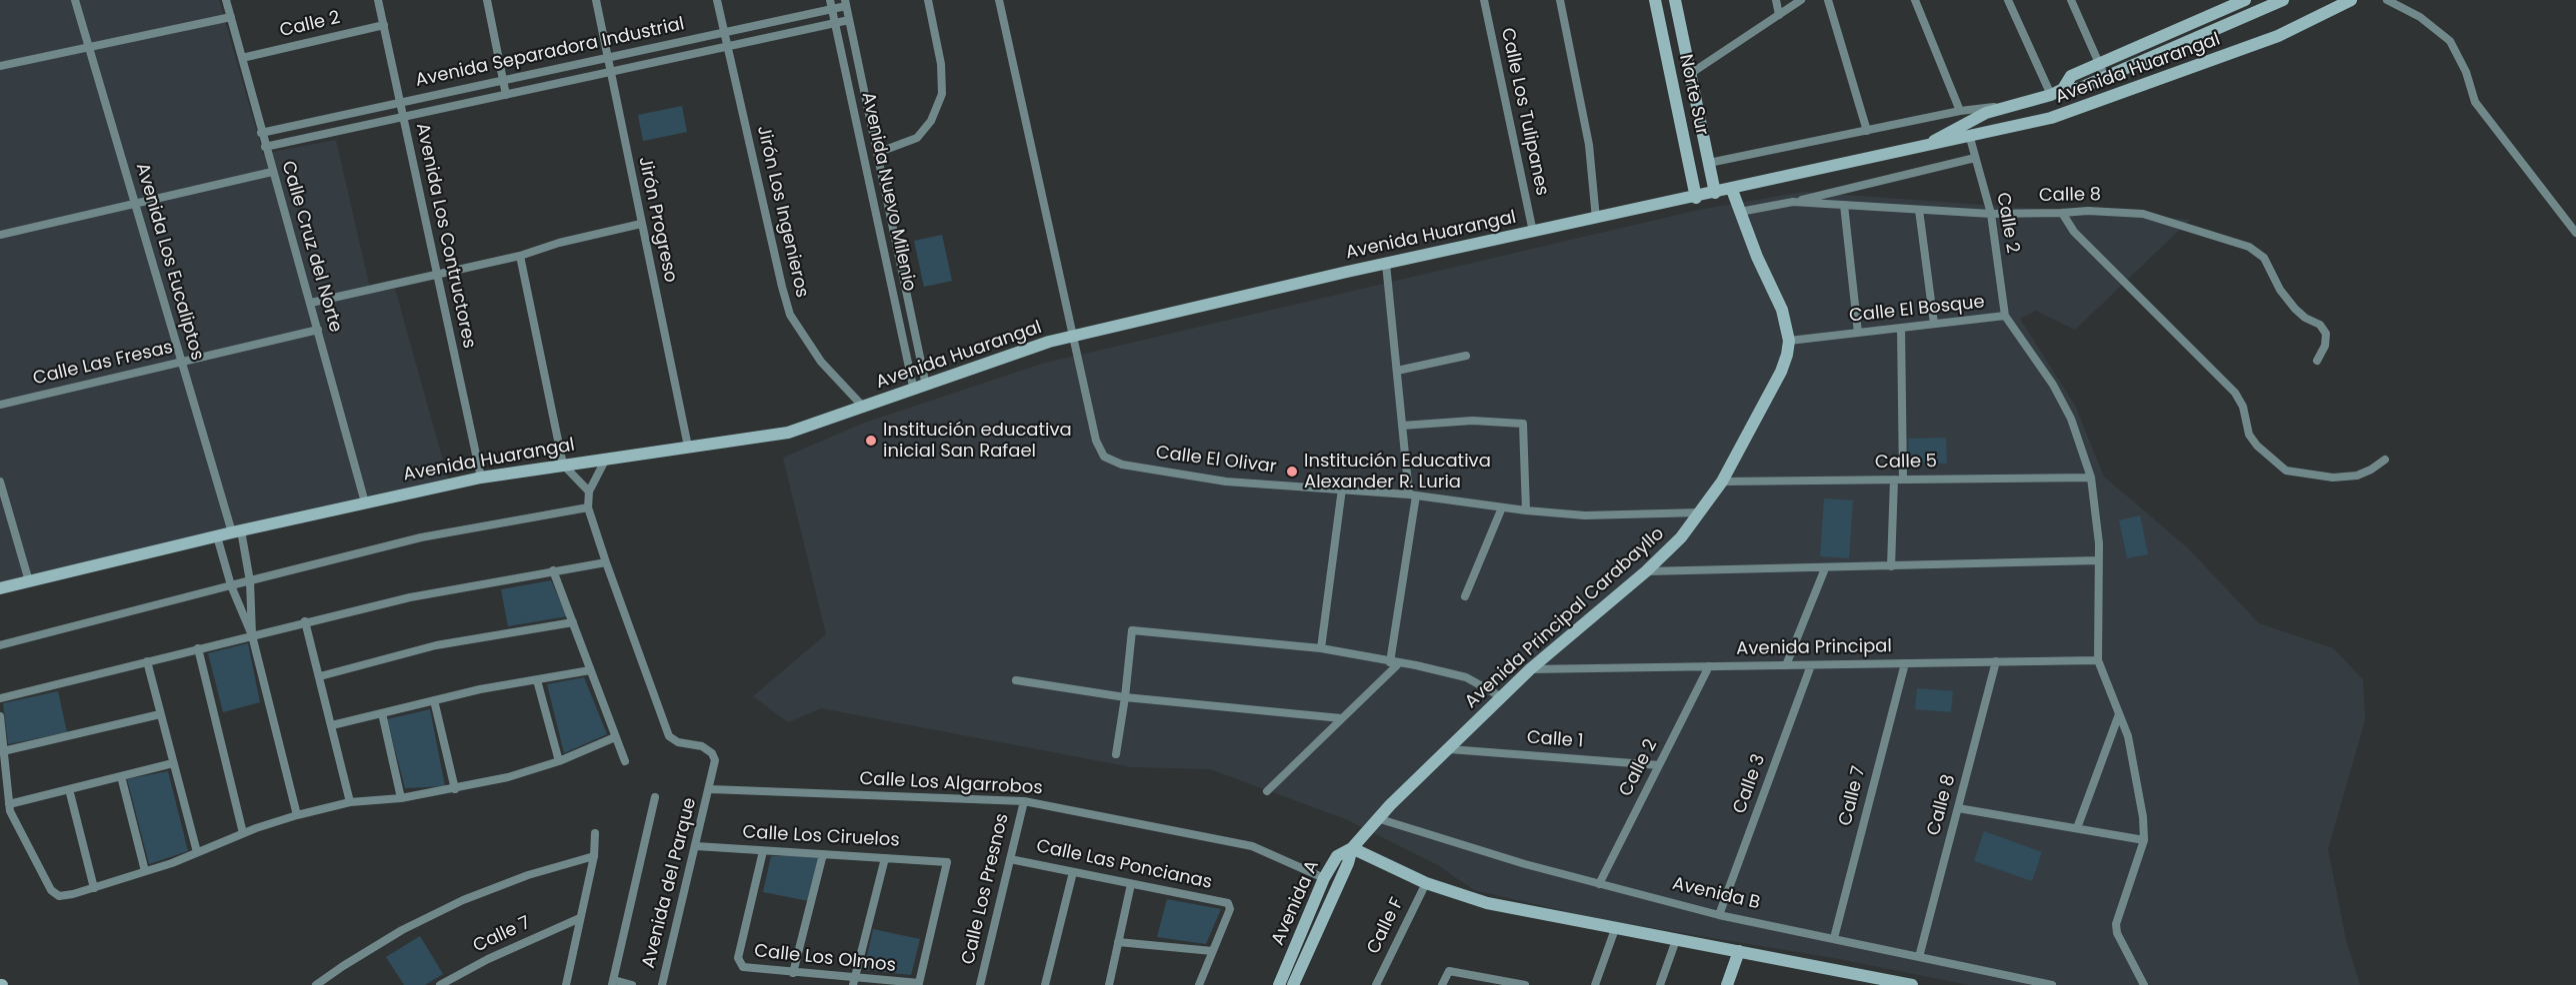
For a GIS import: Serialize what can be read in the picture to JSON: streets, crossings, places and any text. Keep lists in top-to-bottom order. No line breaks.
{"streets":{"street":["Calle 2","Avenida Separadora Industrial","Avenida Huarangal","Norte Sur","Calle Los Tulipanes","Avenida Nuevo Milenio","Calle 8","Jirón Los Ingenieros","Jirón Progreso","Avenida Los Contructores","Calle Cruz del Norte","Avenida Los Eucaliptos","Calle El Bosque","Calle Las Fresas","Calle El Olivar","Calle 5","Avenida Principal Carabayllo","Avenida Principal","Calle 1","Calle Los Algarrobos","Calle 3","Calle 7","Calle Los Ciruelos","Calle Las Poncianas","Avenida del Parque","Calle Los Presnos","Avenida B","Avenida A","Calle F","Calle Los Olmos"]},"crossings":[["Calle 2","Avenida Huarangal"],["Calle 2","Calle 8"],["Calle 2","Avenida Los Contructores"],["Calle 2","Calle Cruz del Norte"],["Calle 2","Calle El Bosque"],["Calle 2","Avenida Principal"],["Calle 2","Calle 1"],["Calle 2","Avenida B"],["Avenida Separadora Industrial","Avenida Nuevo Milenio"],["Avenida Separadora Industrial","Jirón Los Ingenieros"],["Avenida Separadora Industrial","Jirón Progreso"],["Avenida Separadora Industrial","Avenida Los Contructores"],["Avenida Separadora Industrial","Calle Cruz del Norte"],["Avenida Huarangal","Norte Sur"],["Avenida Huarangal","Calle Los Tulipanes"],["Avenida Huarangal","Avenida Nuevo Milenio"],["Avenida Huarangal","Jirón Los Ingenieros"],["Avenida Huarangal","Jirón Progreso"],["Avenida Huarangal","Avenida Los Contructores"],["Avenida Huarangal","Calle Cruz del Norte"],["Avenida Huarangal","Avenida Los Eucaliptos"],["Avenida Huarangal","Calle El Olivar"],["Avenida Huarangal","Avenida Principal Carabayllo"],["Calle 8","Avenida Principal Carabayllo"],["Calle 8","Avenida Principal"],["Calle 8","Avenida B"],["Calle Cruz del Norte","Calle Las Fresas"],["Avenida Los Eucaliptos","Calle Las Fresas"],["Calle El Bosque","Calle 5"],["Calle El Bosque","Avenida Principal Carabayllo"],["Calle El Bosque","Avenida Principal"],["Calle El Olivar","Avenida Principal Carabayllo"],["Calle 5","Avenida Principal Carabayllo"],["Avenida Principal Carabayllo","Avenida Principal"],["Avenida Principal Carabayllo","Calle 1"],["Avenida Principal Carabayllo","Avenida B"],["Avenida Principal Carabayllo","Avenida A"],["Avenida Principal","Calle 3"],["Avenida Principal","Calle 7"],["Calle Los Algarrobos","Avenida del Parque"],["Calle Los Algarrobos","Calle Los Presnos"],["Calle Los Algarrobos","Avenida A"],["Calle 3","Avenida B"],["Calle 7","Avenida B"],["Calle Los Ciruelos","Avenida del Parque"],["Calle Los Ciruelos","Calle Los Olmos"],["Calle Las Poncianas","Calle Los Presnos"]],"places":["Institución educativa inicial San Rafael","Institución Educativa Alexander R. Luria"]}
